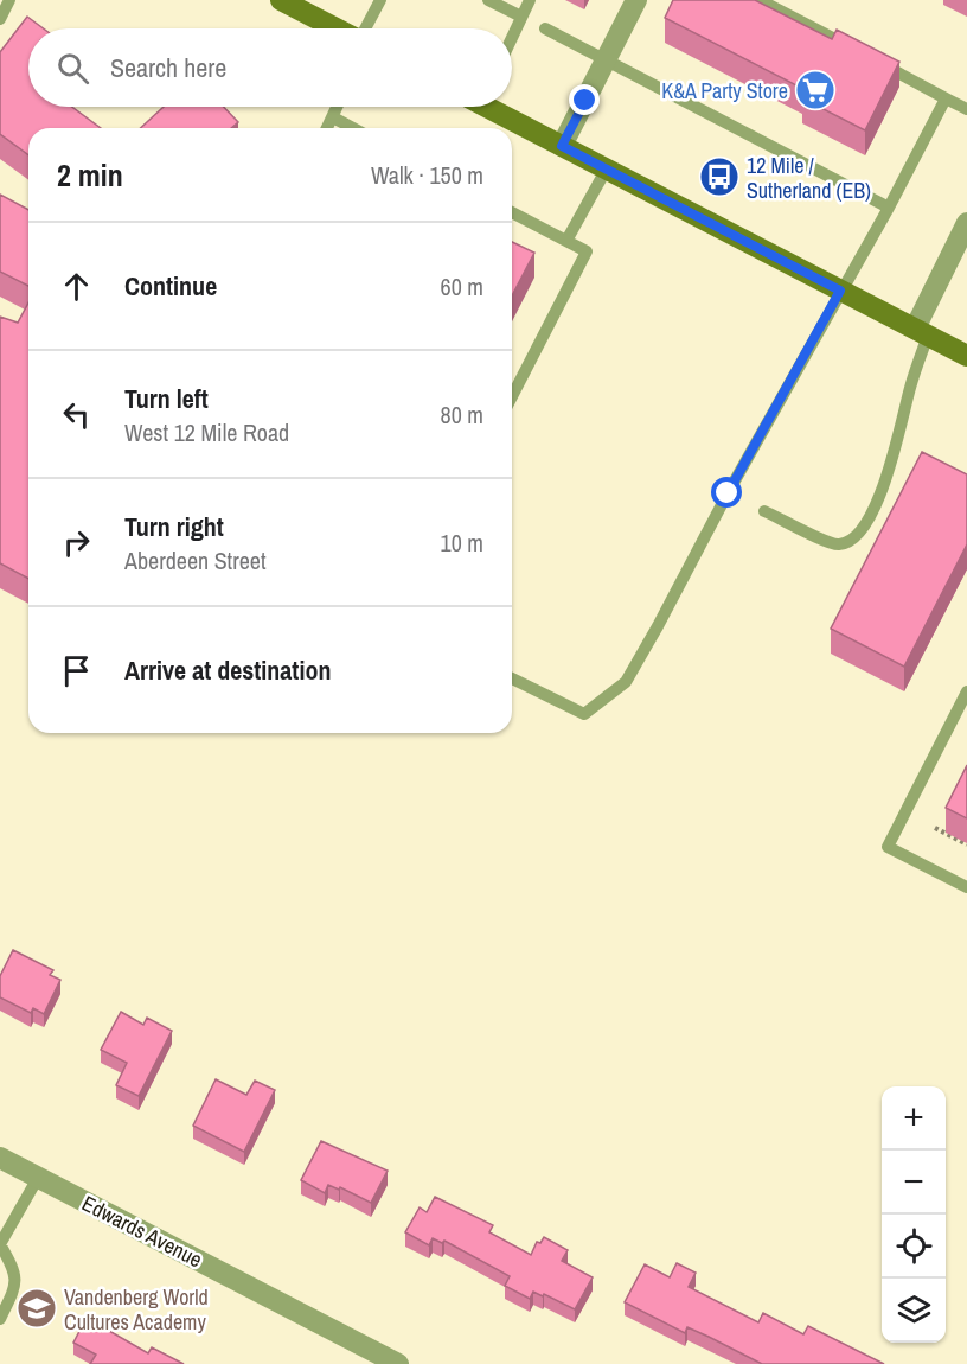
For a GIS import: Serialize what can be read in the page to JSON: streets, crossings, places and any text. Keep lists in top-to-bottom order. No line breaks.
{"streets":{"street":["Edwards Avenue"]},"places":{"supermarket":["K&A Party Store"],"bus stop":["12 Mile / Sutherland (EB)"],"school or university":["Vandenberg World Cultures Academy"]},"page":{"search":"Search here","heading":["2 min","Walk · 150 m"],"list":[["Continue","60 m"],["Turn left","West 12 Mile Road","80 m"],["Turn right","Aberdeen Street","10 m"],"Arrive at destination"],"map_buttons":["+","−"]}}
